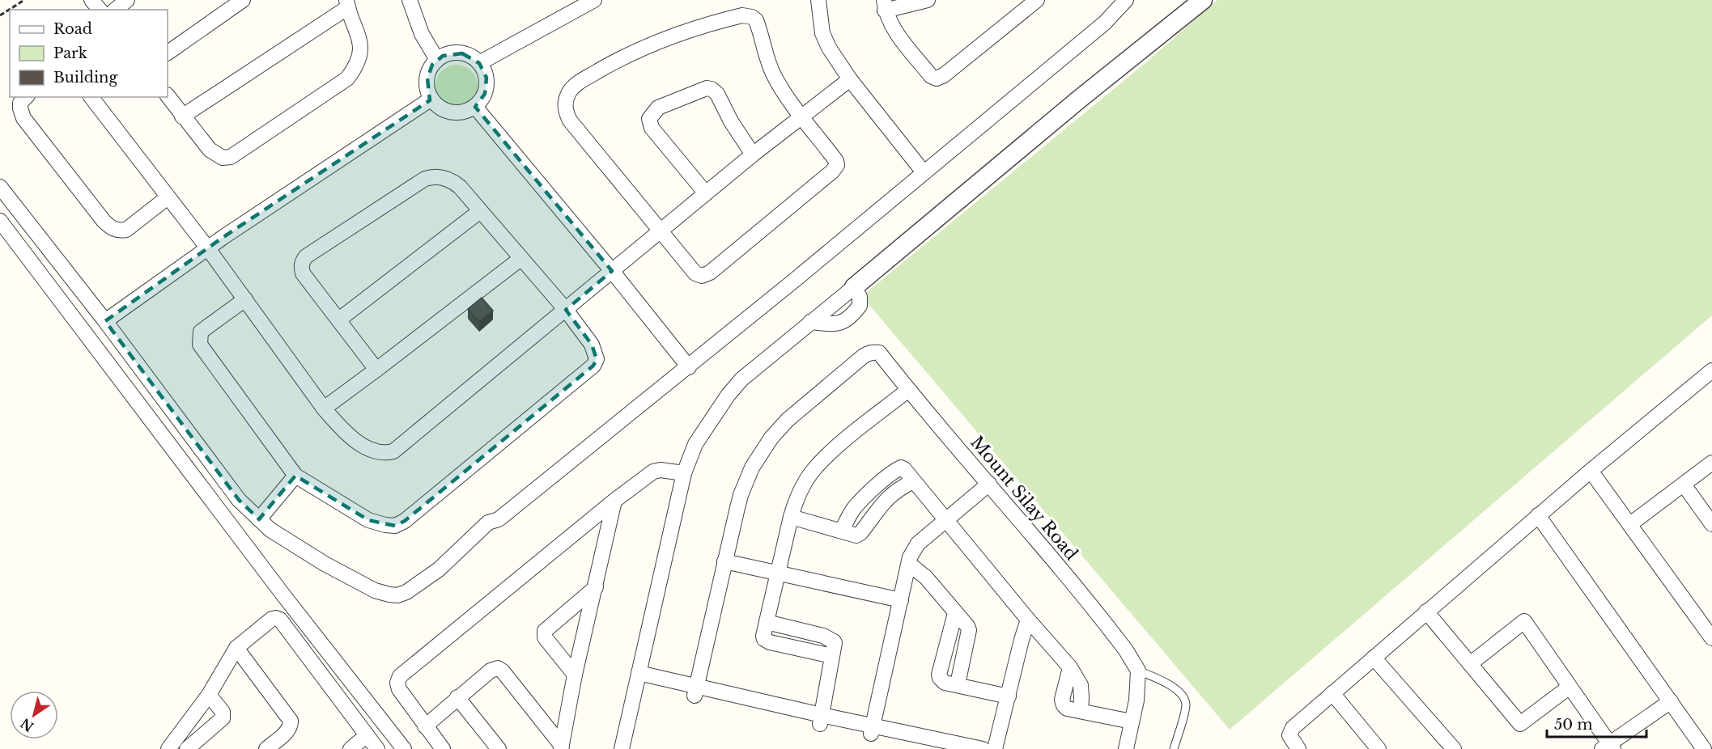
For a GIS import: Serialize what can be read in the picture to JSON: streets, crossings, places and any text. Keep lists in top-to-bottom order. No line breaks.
{"streets":{"street":["Mount Silay Road"]},"legend":["Road","Park","Building"],"scale_bar":"50 m","north":"bottom left"}
